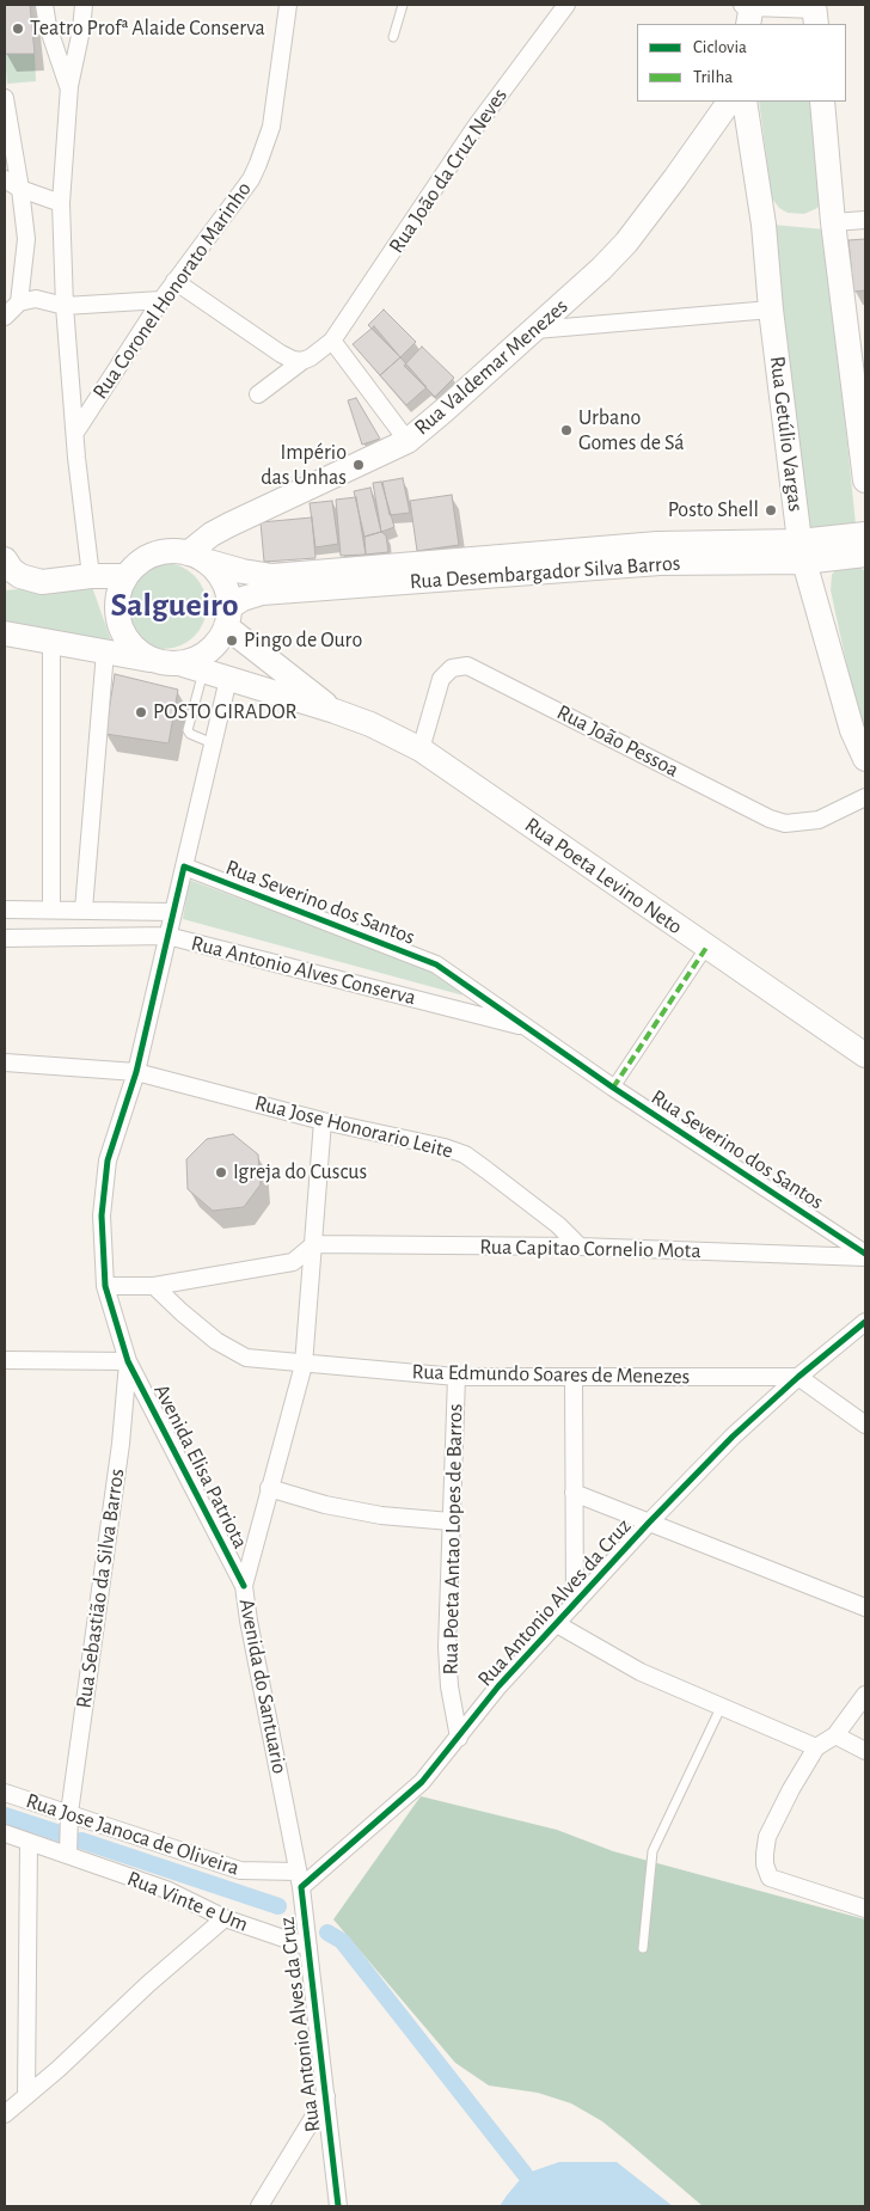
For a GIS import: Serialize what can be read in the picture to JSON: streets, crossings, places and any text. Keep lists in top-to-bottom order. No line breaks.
{"streets":{"main road":["Rua Valdemar Menezes","Rua Getúlio Vargas","Rua Desembargador Silva Barros","Rua Poeta Levino Neto"],"street":["Rua João da Cruz Neves","Rua Coronel Honorato Marinho","Rua João Pessoa","Rua Severino dos Santos","Rua Antonio Alves Conserva","Rua Jose Honorario Leite","Rua Capitao Cornelio Mota","Rua Edmundo Soares de Menezes","Avenida Elisa Patriota","Rua Poeta Antao Lopes de Barros","Rua Sebastião da Silva Barros","Rua Antonio Alves da Cruz","Avenida do Santuario","Rua Jose Janoca de Oliveira","Rua Vinte e Um"]},"crossings":[["Rua Valdemar Menezes","Rua Desembargador Silva Barros"],["Rua Valdemar Menezes","Rua Poeta Levino Neto"],["Rua Getúlio Vargas","Rua Desembargador Silva Barros"],["Rua Desembargador Silva Barros","Rua Poeta Levino Neto"],["Rua João Pessoa","Rua Poeta Levino Neto"],["Rua Severino dos Santos","Rua Antonio Alves Conserva"],["Rua Severino dos Santos","Rua Capitao Cornelio Mota"],["Rua Jose Honorario Leite","Rua Capitao Cornelio Mota"],["Rua Jose Honorario Leite","Avenida do Santuario"],["Rua Capitao Cornelio Mota","Avenida do Santuario"],["Rua Edmundo Soares de Menezes","Rua Poeta Antao Lopes de Barros"],["Rua Edmundo Soares de Menezes","Rua Antonio Alves da Cruz"],["Rua Edmundo Soares de Menezes","Avenida do Santuario"],["Avenida Elisa Patriota","Rua Sebastião da Silva Barros"],["Avenida Elisa Patriota","Avenida do Santuario"],["Rua Poeta Antao Lopes de Barros","Rua Antonio Alves da Cruz"],["Rua Sebastião da Silva Barros","Rua Jose Janoca de Oliveira"],["Rua Sebastião da Silva Barros","Rua Vinte e Um"],["Rua Antonio Alves da Cruz","Avenida do Santuario"],["Rua Antonio Alves da Cruz","Rua Jose Janoca de Oliveira"],["Rua Antonio Alves da Cruz","Rua Vinte e Um"],["Avenida do Santuario","Rua Jose Janoca de Oliveira"]],"districts":["Salgueiro"],"places":["Teatro Profª Alaide Conserva","Urbano Gomes de Sá","Império das Unhas","Posto Shell","Pingo de Ouro","POSTO GIRADOR","Igreja do Cuscus"],"legend":["Ciclovia","Trilha"]}
